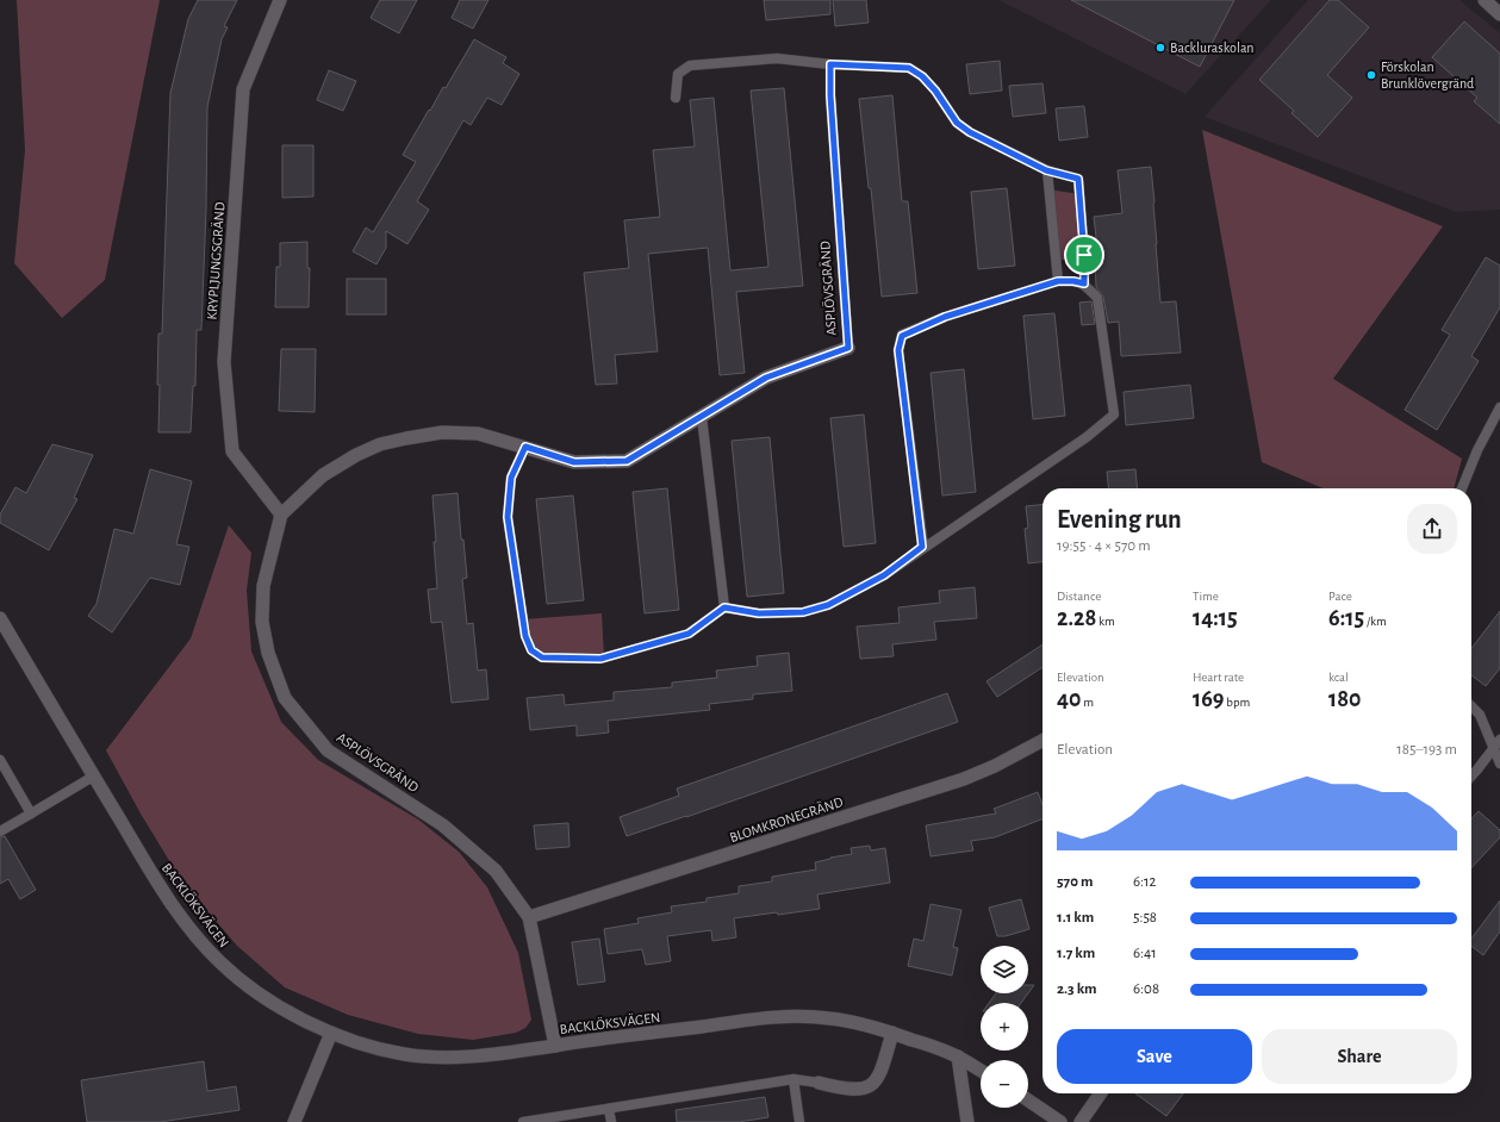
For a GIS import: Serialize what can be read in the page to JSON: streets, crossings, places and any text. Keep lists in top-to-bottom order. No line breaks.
{"streets":{"street":["KRYPLJUNGSGRÄND","ASPLÖVSGRÄND","BLOMKRONEGRÄND","BACKLÖKSVÄGEN"]},"crossings":[["KRYPLJUNGSGRÄND","ASPLÖVSGRÄND"],["ASPLÖVSGRÄND","BLOMKRONEGRÄND"],["ASPLÖVSGRÄND","BACKLÖKSVÄGEN"]],"places":["Backluraskolan","Förskolan Brunklövergränd"],"page":{"heading":["Evening run","19:55 · 4 × 570 m"],"stats":[["Distance","2.28 km"],["Time","14:15"],["Pace","6:15 /km"],["Elevation","40 m"],["Heart rate","169 bpm"],["kcal","180"]],"chart":["Elevation","185–193 m"],"list":[{"name":"570 m","note":"6:12"},{"name":"1.1 km","note":"5:58"},{"name":"1.7 km","note":"6:41"},{"name":"2.3 km","note":"6:08"}],"map_buttons":["+","−"],"buttons":["Save","Share"]}}
